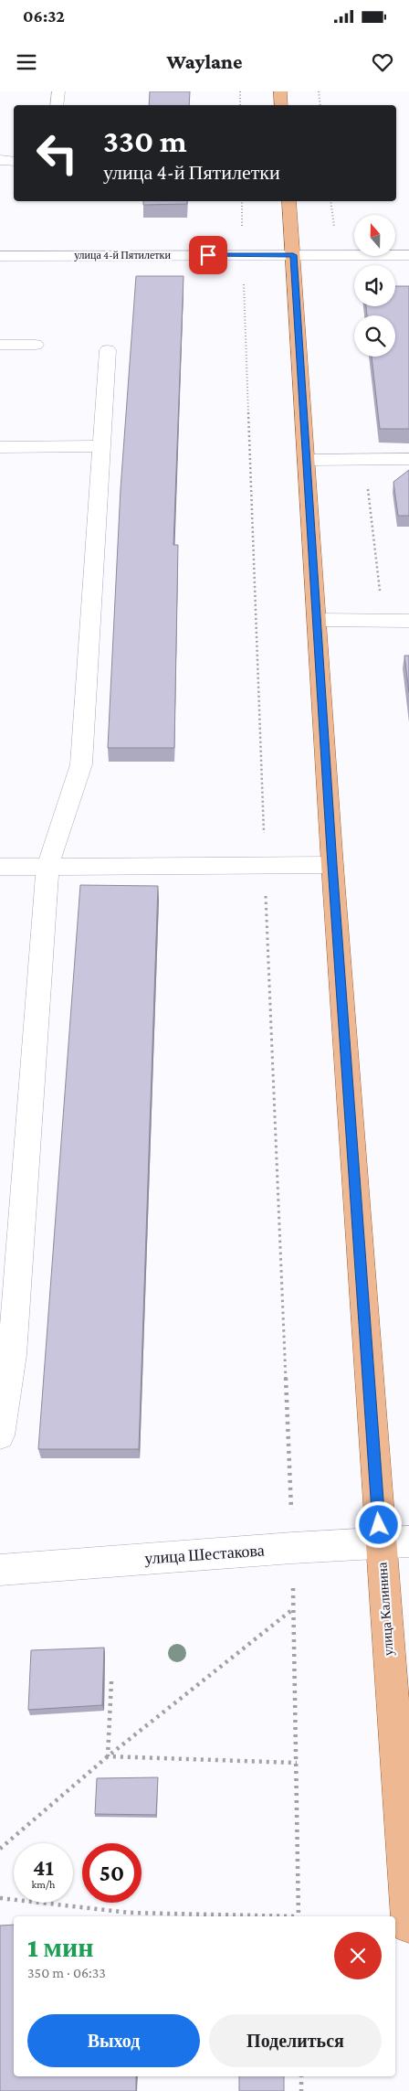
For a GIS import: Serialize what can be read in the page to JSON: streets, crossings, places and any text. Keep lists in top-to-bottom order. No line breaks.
{"streets":{"main road":["улица Калинина"],"street":["улица 4-й Пятилетки","улица Шестакова"]},"crossings":[["улица 4-й Пятилетки","улица Калинина"],["улица Шестакова","улица Калинина"]],"north":"top","page":{"status":"06:32","header":"Waylane","turn":["330 m","улица 4-й Пятилетки"],"speed":"41 km/h","limit":"50","heading":["1 мин","350 m · 06:33"],"buttons":["Выход","Поделиться"]}}
